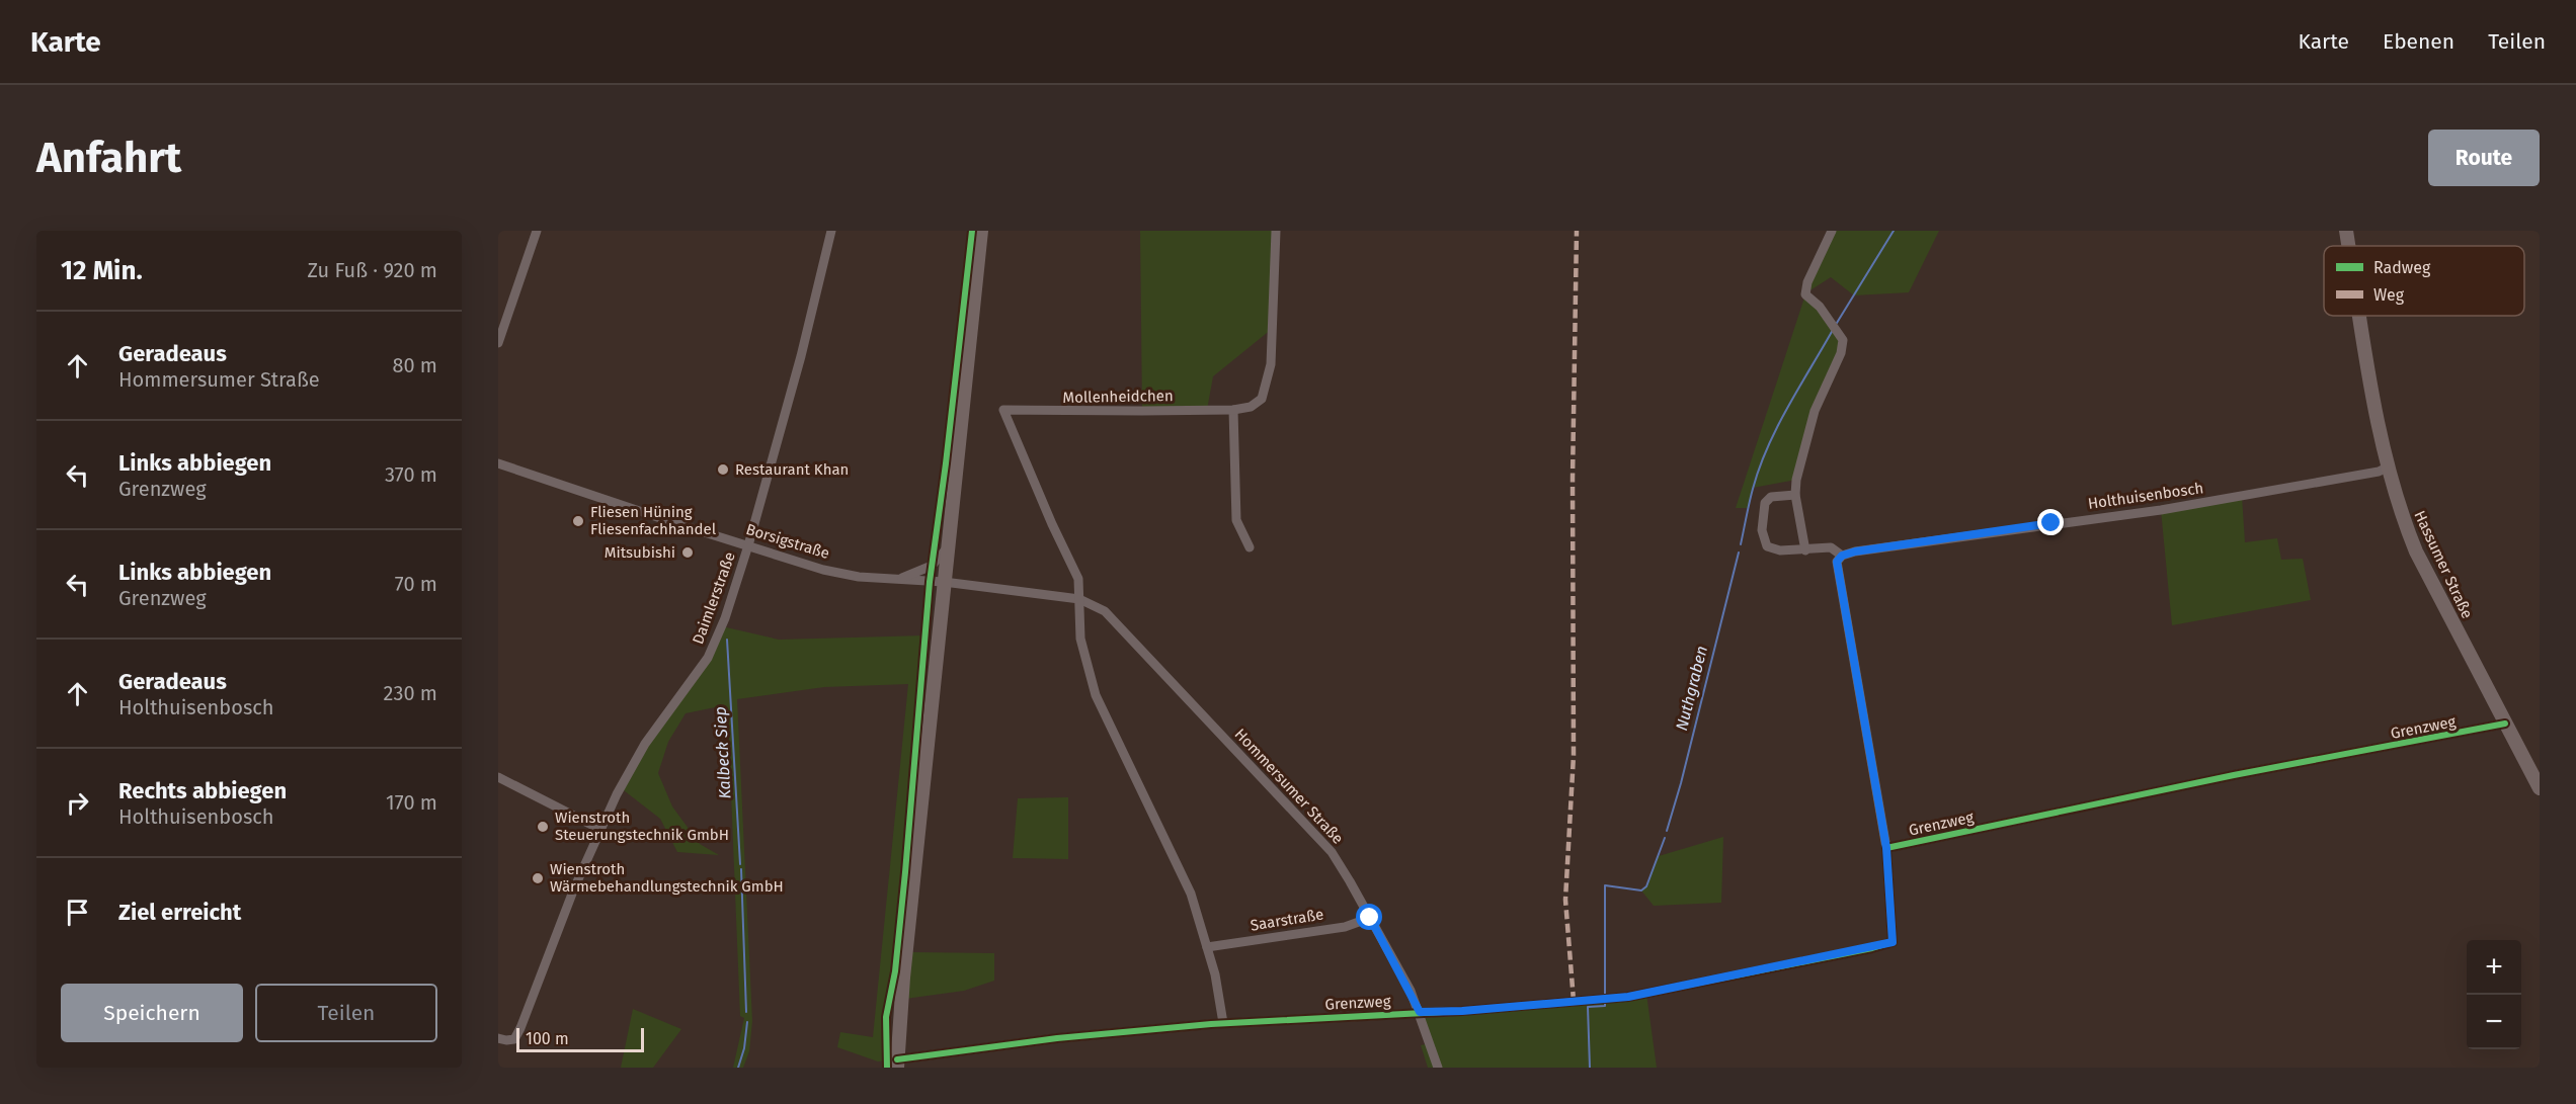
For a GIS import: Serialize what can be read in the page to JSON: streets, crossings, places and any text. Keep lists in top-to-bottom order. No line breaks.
{"streets":{"main road":["Hassumer Straße"],"street":["Mollenheidchen","Holthuisenbosch","Borsigstraße","Daimlerstraße","Grenzweg","Hommersumer Straße","Saarstraße"]},"crossings":[["Mollenheidchen","Hommersumer Straße"],["Holthuisenbosch","Hassumer Straße"],["Borsigstraße","Daimlerstraße"],["Borsigstraße","Hommersumer Straße"],["Hassumer Straße","Grenzweg"],["Grenzweg","Hommersumer Straße"],["Hommersumer Straße","Saarstraße"]],"water":["Nuthgraben","Kalbeck Siep"],"places":["Restaurant Khan","Fliesen Hüning Fliesenfachhandel","Mitsubishi","Wienstroth Steuerungstechnik GmbH","Wienstroth Wärmebehandlungstechnik GmbH"],"legend":["Radweg","Weg"],"scale_bar":"100 m","page":{"header":"Karte","nav":["Karte","Ebenen","Teilen"],"buttons":["Route",["Speichern","Teilen"]],"title":"Anfahrt","heading":["12 Min.","Zu Fuß · 920 m"],"list":[["Geradeaus","Hommersumer Straße","80 m"],["Links abbiegen","Grenzweg","370 m"],["Links abbiegen","Grenzweg","70 m"],["Geradeaus","Holthuisenbosch","230 m"],["Rechts abbiegen","Holthuisenbosch","170 m"],"Ziel erreicht"],"map_buttons":["+","−"],"scale":"100 m"}}
